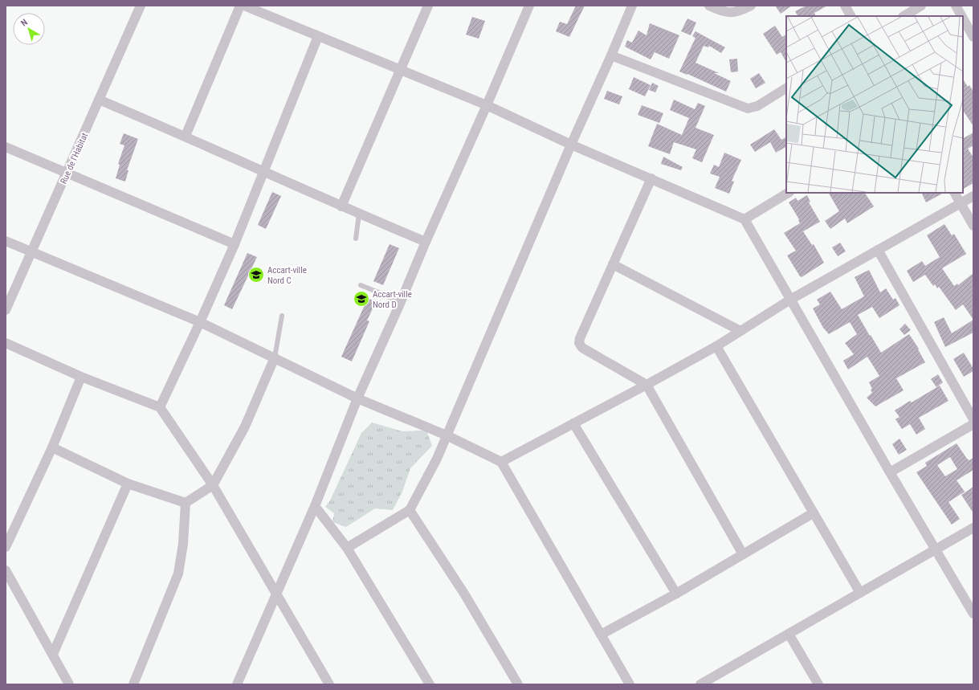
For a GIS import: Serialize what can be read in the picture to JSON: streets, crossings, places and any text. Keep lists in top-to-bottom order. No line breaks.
{"streets":{"street":["Rue de l'Habitat"]},"places":{"school or university":["Accart-ville Nord C","Accart-ville Nord D"]},"north":"top left"}
